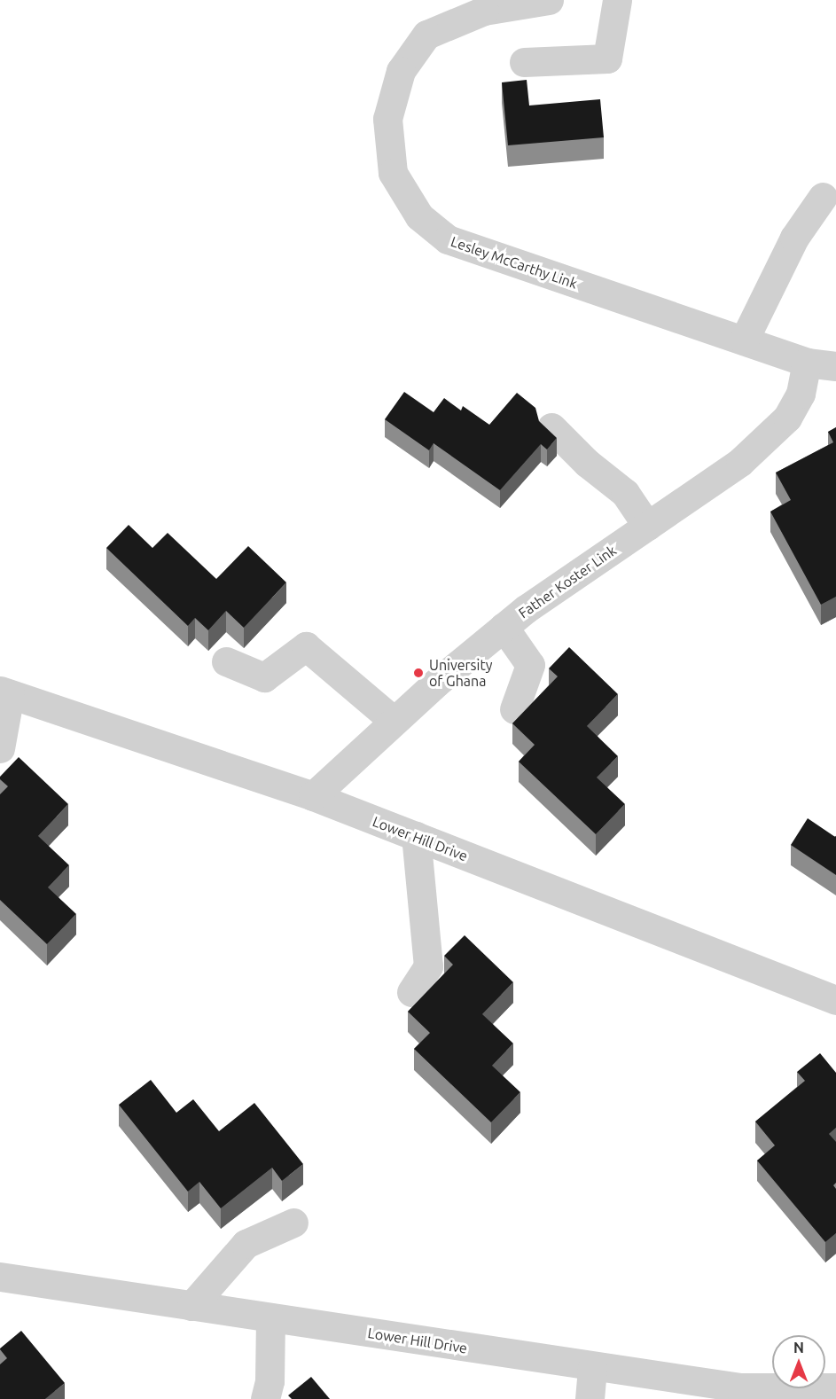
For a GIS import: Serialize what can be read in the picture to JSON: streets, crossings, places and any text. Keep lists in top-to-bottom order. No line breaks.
{"streets":{"street":["Lesley McCarthy Link","Father Koster Link","Lower Hill Drive"]},"crossings":[["Lesley McCarthy Link","Father Koster Link"],["Father Koster Link","Lower Hill Drive"]],"places":["University of Ghana"],"north":"top"}
